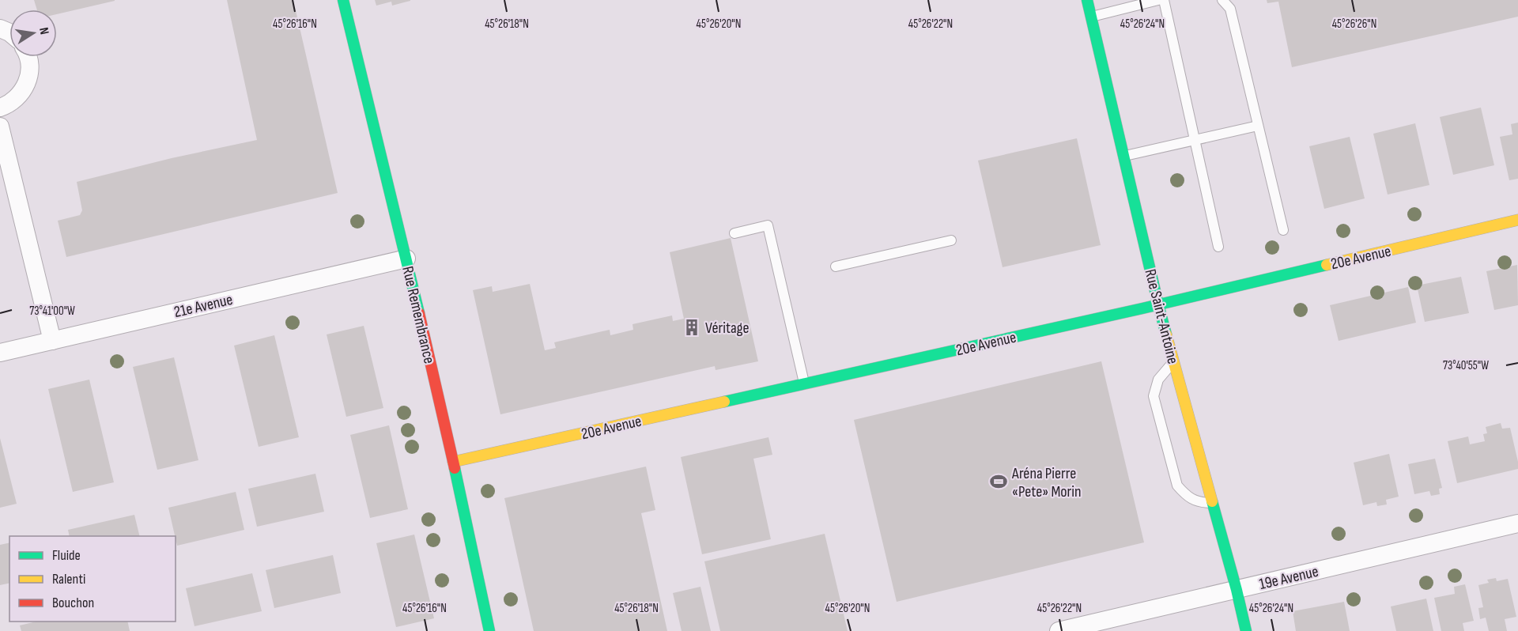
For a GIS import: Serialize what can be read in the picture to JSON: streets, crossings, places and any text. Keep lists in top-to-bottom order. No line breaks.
{"streets":{"street":["20e Avenue","21e Avenue","Rue Remembrance","Rue Saint-Antoine","19e Avenue"]},"crossings":[["20e Avenue","Rue Remembrance"],["20e Avenue","Rue Saint-Antoine"],["21e Avenue","Rue Remembrance"],["Rue Saint-Antoine","19e Avenue"]],"places":{"building":["Véritage"],"sports":["Aréna Pierre «Pete» Morin"]},"legend":["Fluide","Ralenti","Bouchon"],"north":"right","coordinates":["45°26'16\"N","45°26'18\"N","45°26'20\"N","45°26'22\"N","45°26'24\"N","45°26'26\"N","73°41'00\"W","73°40'55\"W"]}
